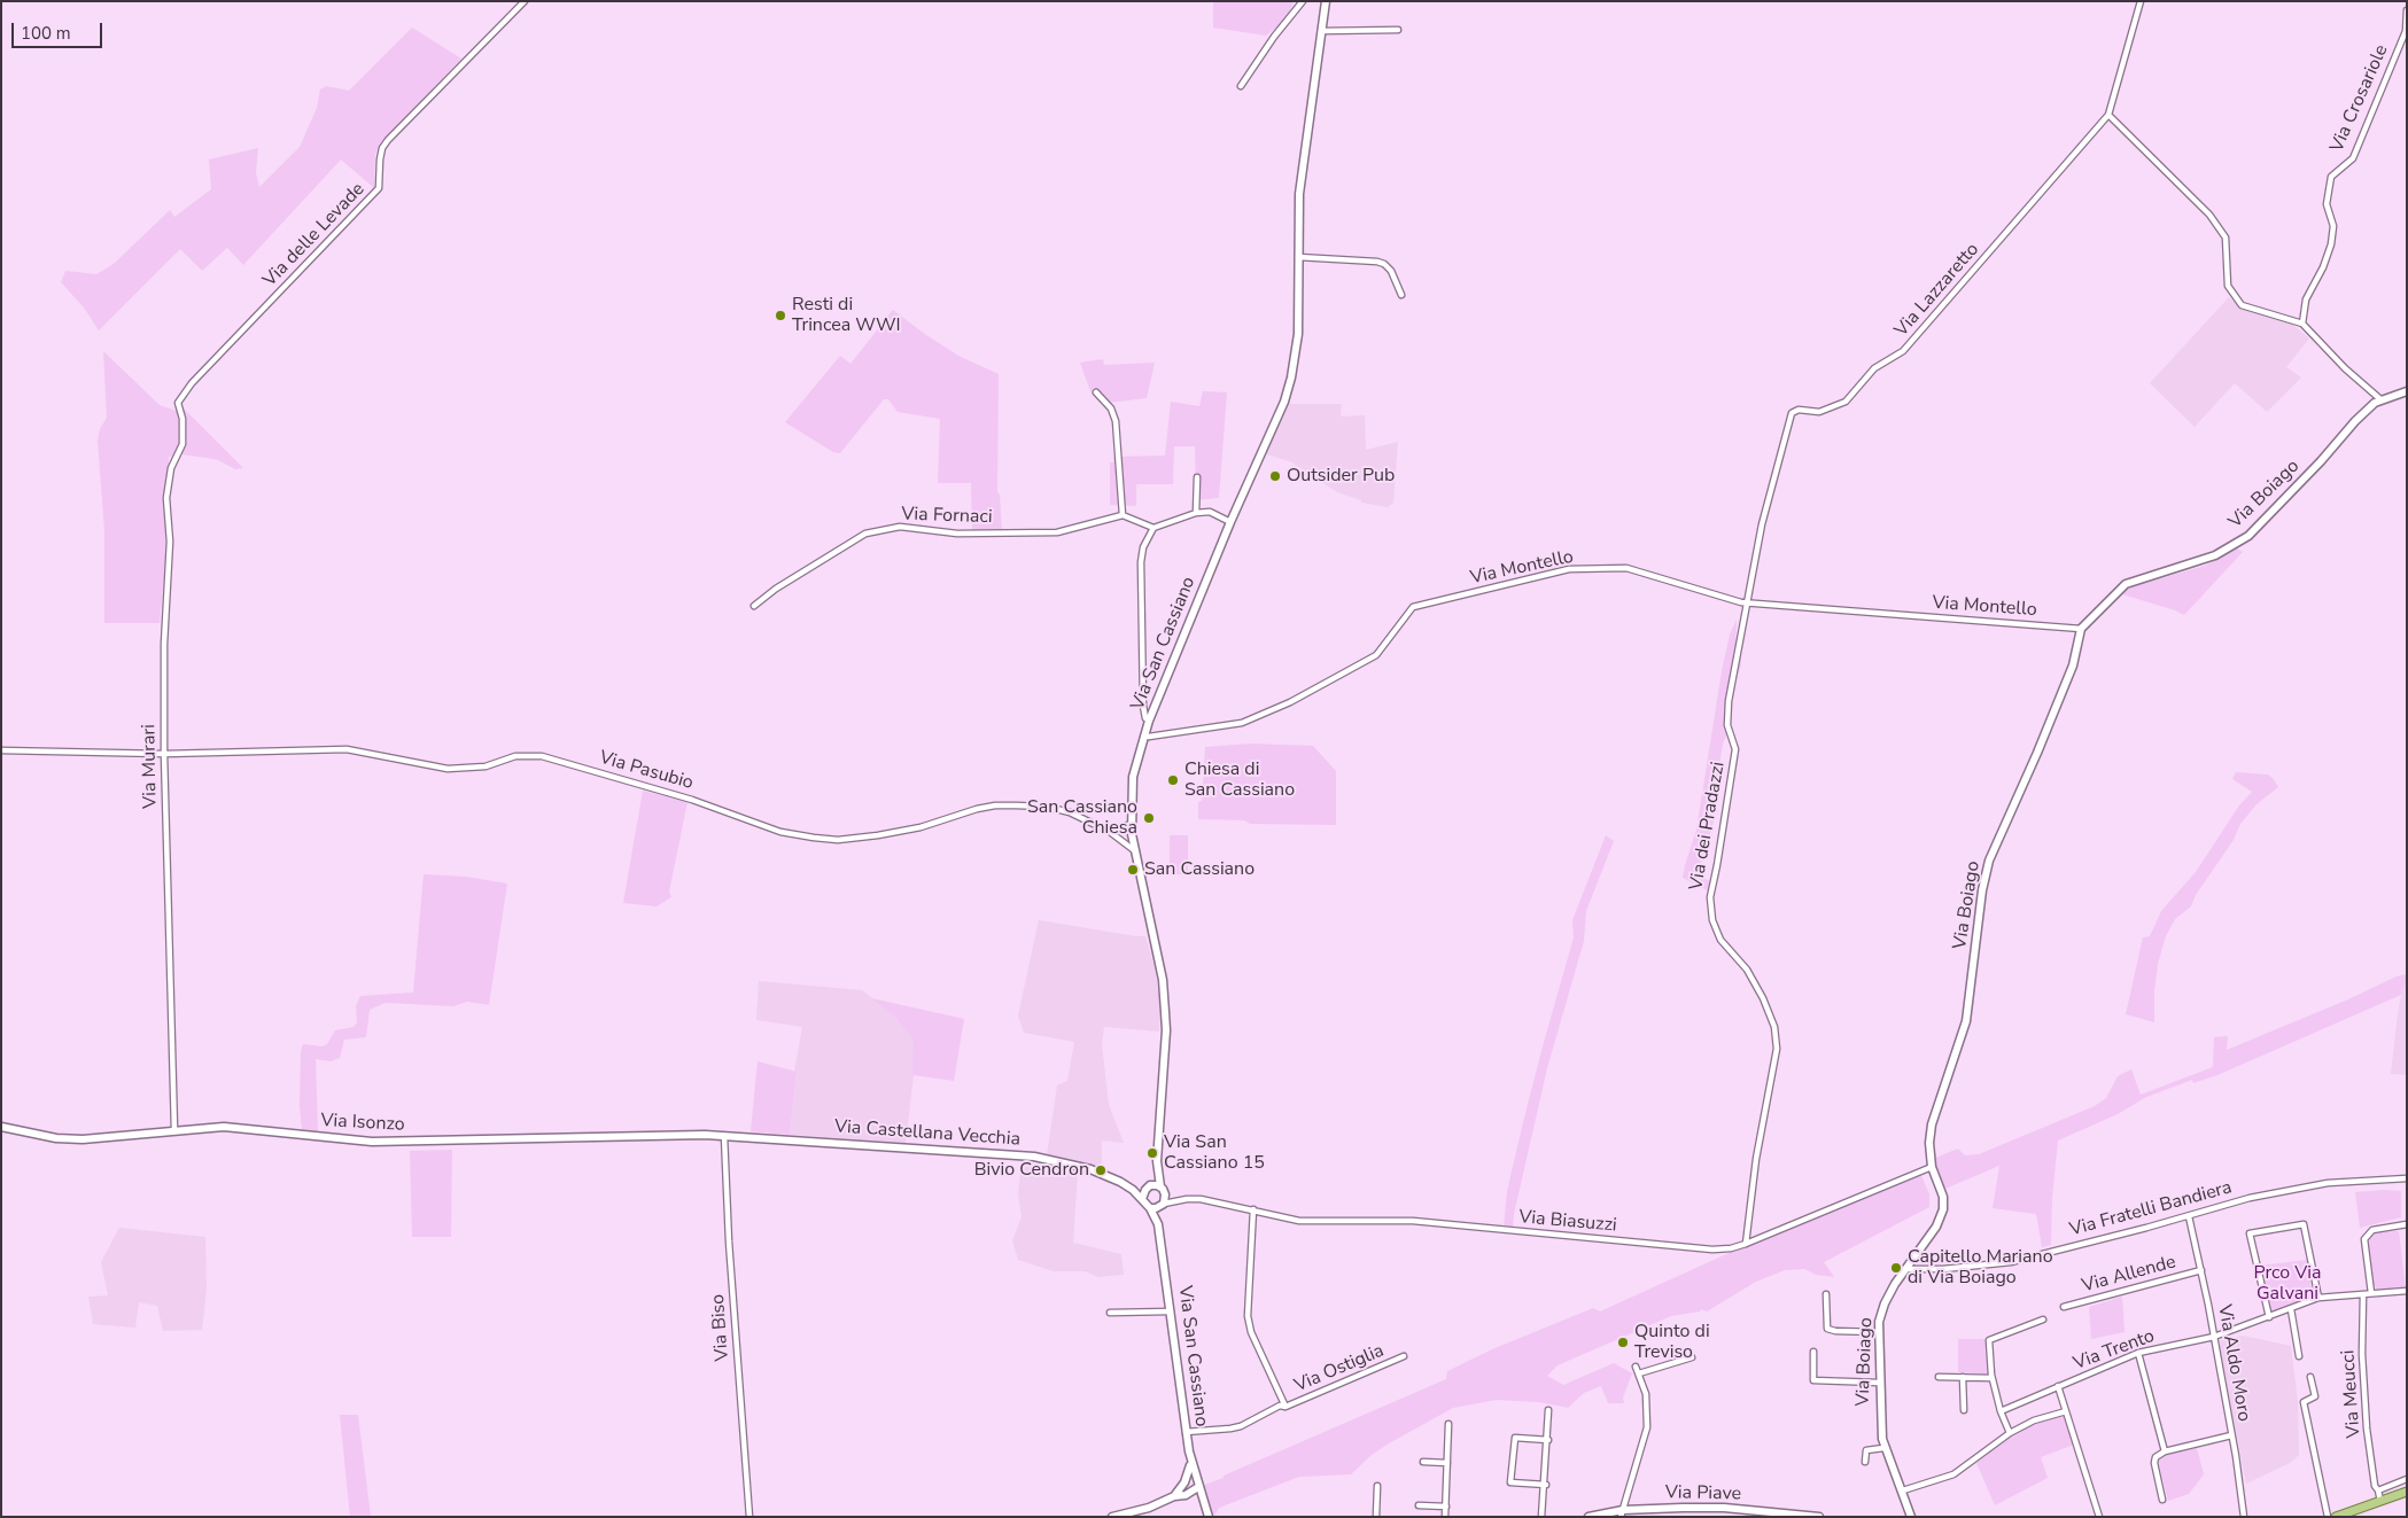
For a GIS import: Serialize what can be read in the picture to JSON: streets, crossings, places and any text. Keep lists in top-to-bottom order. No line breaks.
{"streets":{"main road":["Via Boiago","Via San Cassiano","Via Isonzo","Via Castellana Vecchia","Via Piave"],"street":["Via Crosariole","Via delle Levade","Via Lazzaretto","Via Fornaci","Via Montello","Via Murari","Via Pasubio","Via dei Pradazzi","Via Fratelli Bandiera","Via Biasuzzi","Via Allende","Via Biso","Via Trento","Via Aldo Moro","Via Ostiglia","Via Meucci"]},"crossings":[["Via delle Levade","Via Murari"],["Via Lazzaretto","Via Montello"],["Via Lazzaretto","Via dei Pradazzi"],["Via Boiago","Via Montello"],["Via Boiago","Via Fratelli Bandiera"],["Via Boiago","Via Biasuzzi"],["Via Montello","Via San Cassiano"],["Via Montello","Via dei Pradazzi"],["Via San Cassiano","Via Pasubio"],["Via San Cassiano","Via Castellana Vecchia"],["Via San Cassiano","Via Biasuzzi"],["Via San Cassiano","Via Ostiglia"],["Via Murari","Via Pasubio"],["Via Murari","Via Isonzo"],["Via dei Pradazzi","Via Biasuzzi"],["Via Isonzo","Via Castellana Vecchia"],["Via Isonzo","Via Biso"],["Via Castellana Vecchia","Via Biasuzzi"],["Via Castellana Vecchia","Via Biso"],["Via Fratelli Bandiera","Via Aldo Moro"],["Via Biasuzzi","Via Ostiglia"],["Via Allende","Via Aldo Moro"],["Via Trento","Via Aldo Moro"],["Via Trento","Via Meucci"]],"parks":["Prco Via Galvani"],"places":["Resti di Trincea WWI","Outsider Pub","Chiesa di San Cassiano","San Cassiano Chiesa","San Cassiano","Via San Cassiano 15","Bivio Cendron","Capitello Mariano di Via Boiago","Quinto di Treviso"],"scale_bar":"100 m"}
